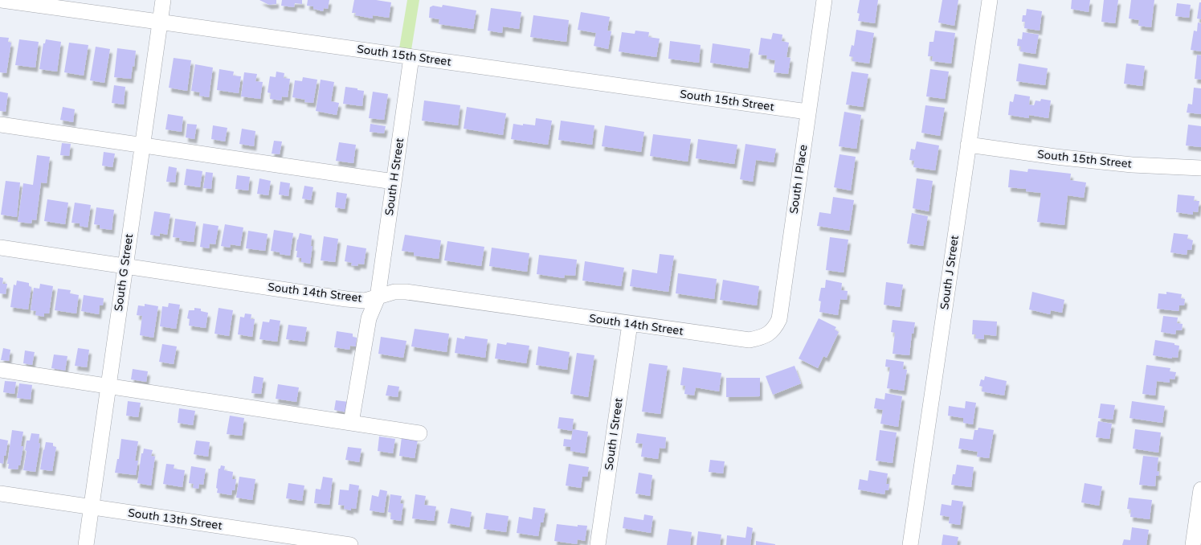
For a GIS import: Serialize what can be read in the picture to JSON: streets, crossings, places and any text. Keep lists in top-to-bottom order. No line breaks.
{"streets":{"street":["South 15th Street","South H Street","South I Place","South G Street","South J Street","South 14th Street","South I Street","South 13th Street"]},"crossings":[["South 15th Street","South H Street"],["South 15th Street","South I Place"],["South 15th Street","South G Street"],["South 15th Street","South J Street"],["South H Street","South 14th Street"],["South I Place","South 14th Street"],["South G Street","South 14th Street"],["South G Street","South 13th Street"],["South 14th Street","South I Street"]]}
